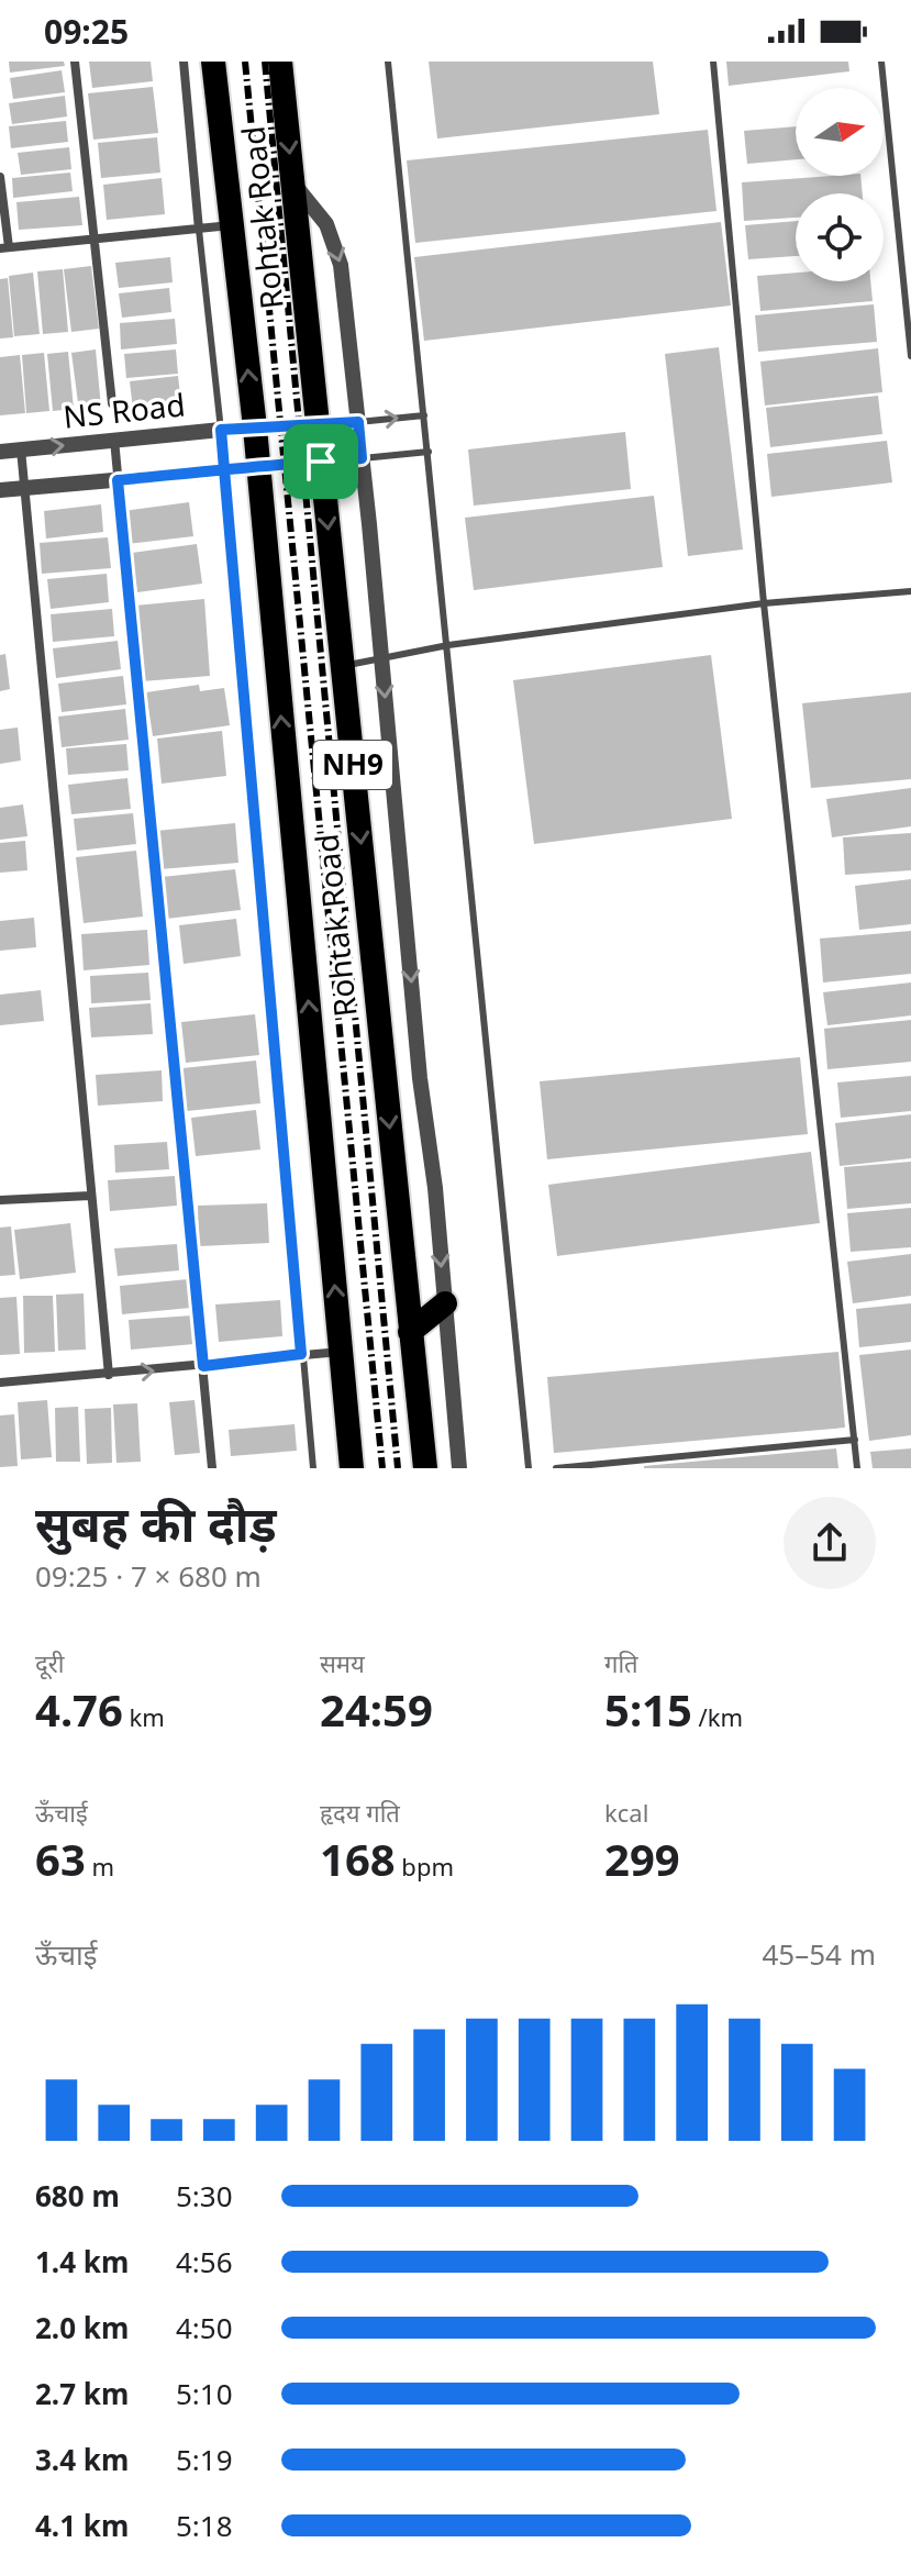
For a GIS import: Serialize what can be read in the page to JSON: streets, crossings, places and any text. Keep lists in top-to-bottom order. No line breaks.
{"streets":{"highway":["Rohtak Road","NH9"],"street":["NS Road"]},"crossings":[["Rohtak Road","NS Road"]],"north":"right","page":{"status":"09:25","heading":["सुबह की दौड़","09:25 · 7 × 680 m"],"stats":[["दूरी","4.76 km"],["समय","24:59"],["गति","5:15 /km"],["ऊँचाई","63 m"],["हृदय गति","168 bpm"],["kcal","299"]],"chart":["ऊँचाई","45–54 m"],"list":[{"name":"680 m","note":"5:30"},{"name":"1.4 km","note":"4:56"},{"name":"2.0 km","note":"4:50"},{"name":"2.7 km","note":"5:10"},{"name":"3.4 km","note":"5:19"},{"name":"4.1 km","note":"5:18"}]}}
